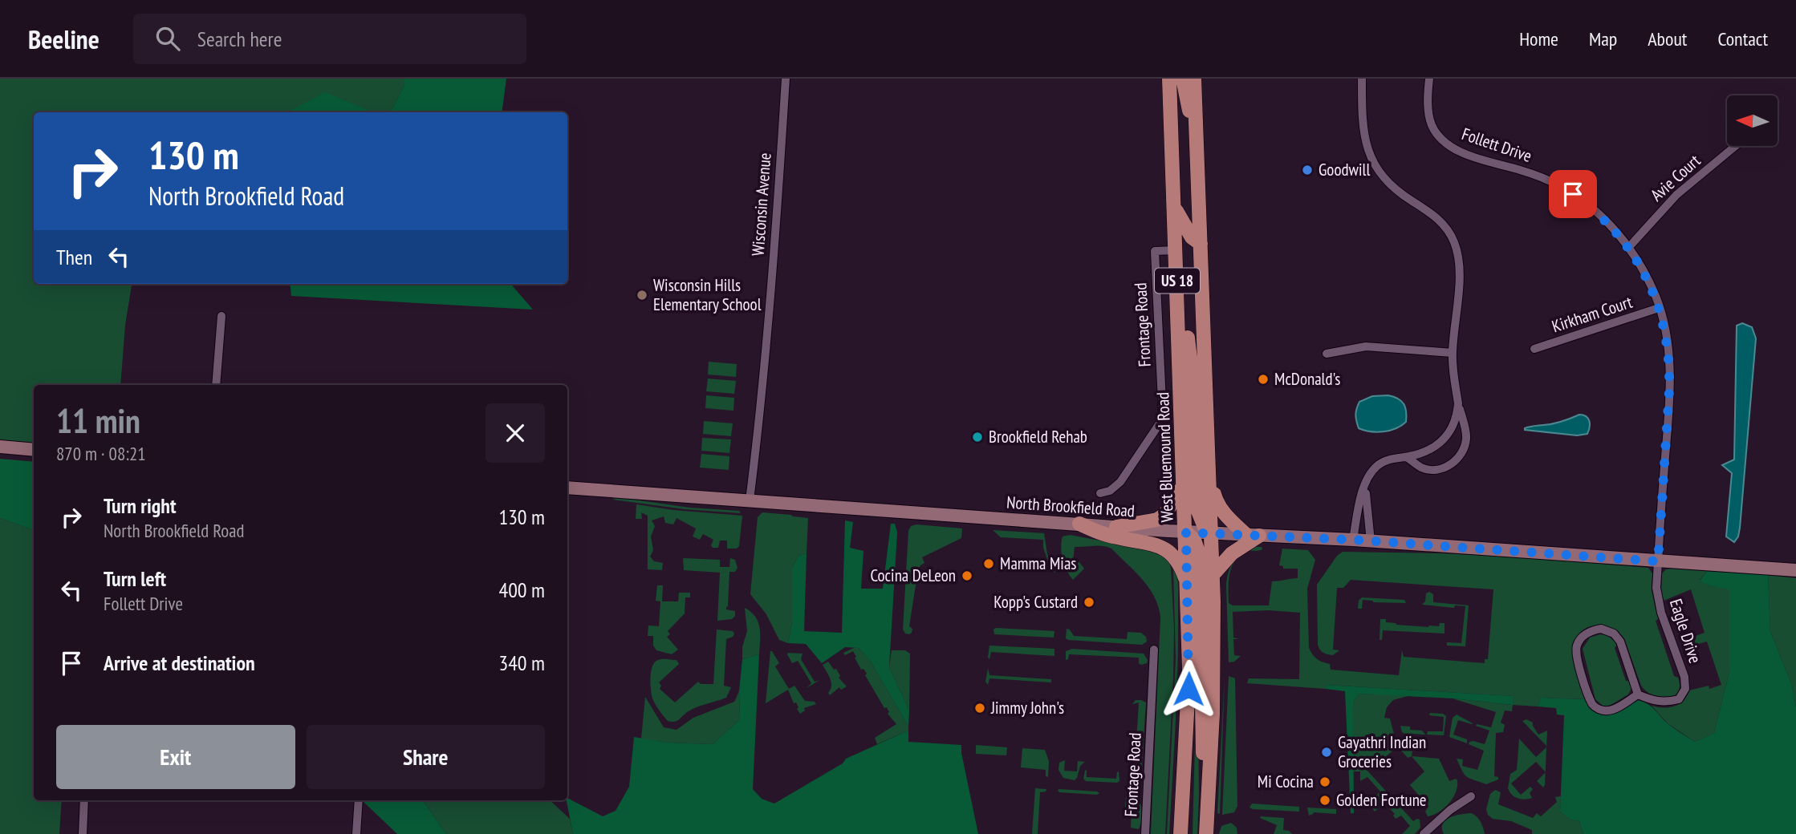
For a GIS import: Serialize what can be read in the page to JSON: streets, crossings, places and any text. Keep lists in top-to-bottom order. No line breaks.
{"streets":{"main road":["US 18","West Bluemound Road"],"street":["Follett Drive","Avie Court","Wisconsin Avenue","Kirkham Court","Frontage Road","North Brookfield Road","Eagle Drive"]},"crossings":[["Follett Drive","Avie Court"],["Follett Drive","Kirkham Court"],["Follett Drive","North Brookfield Road"],["Follett Drive","Eagle Drive"],["Wisconsin Avenue","North Brookfield Road"],["US 18","North Brookfield Road"],["Frontage Road","West Bluemound Road"],["West Bluemound Road","North Brookfield Road"],["North Brookfield Road","Eagle Drive"]],"places":["Goodwill","Wisconsin Hills Elementary School","McDonald's","Brookfield Rehab","Mamma Mias","Cocina DeLeon","Kopp's Custard","Jimmy John's","Gayathri Indian Groceries","Mi Cocina","Golden Fortune"],"north":"left","page":{"header":"Beeline","search":"Search here","nav":["Home","Map","About","Contact"],"turn":["130 m","North Brookfield Road"],"then":"Then","heading":["11 min","870 m · 08:21"],"list":[{"name":"Turn right","note":"North Brookfield Road","value":"130 m"},{"name":"Turn left","note":"Follett Drive","value":"400 m"},{"name":"Arrive at destination","value":"340 m"}],"buttons":["Exit","Share"]}}
